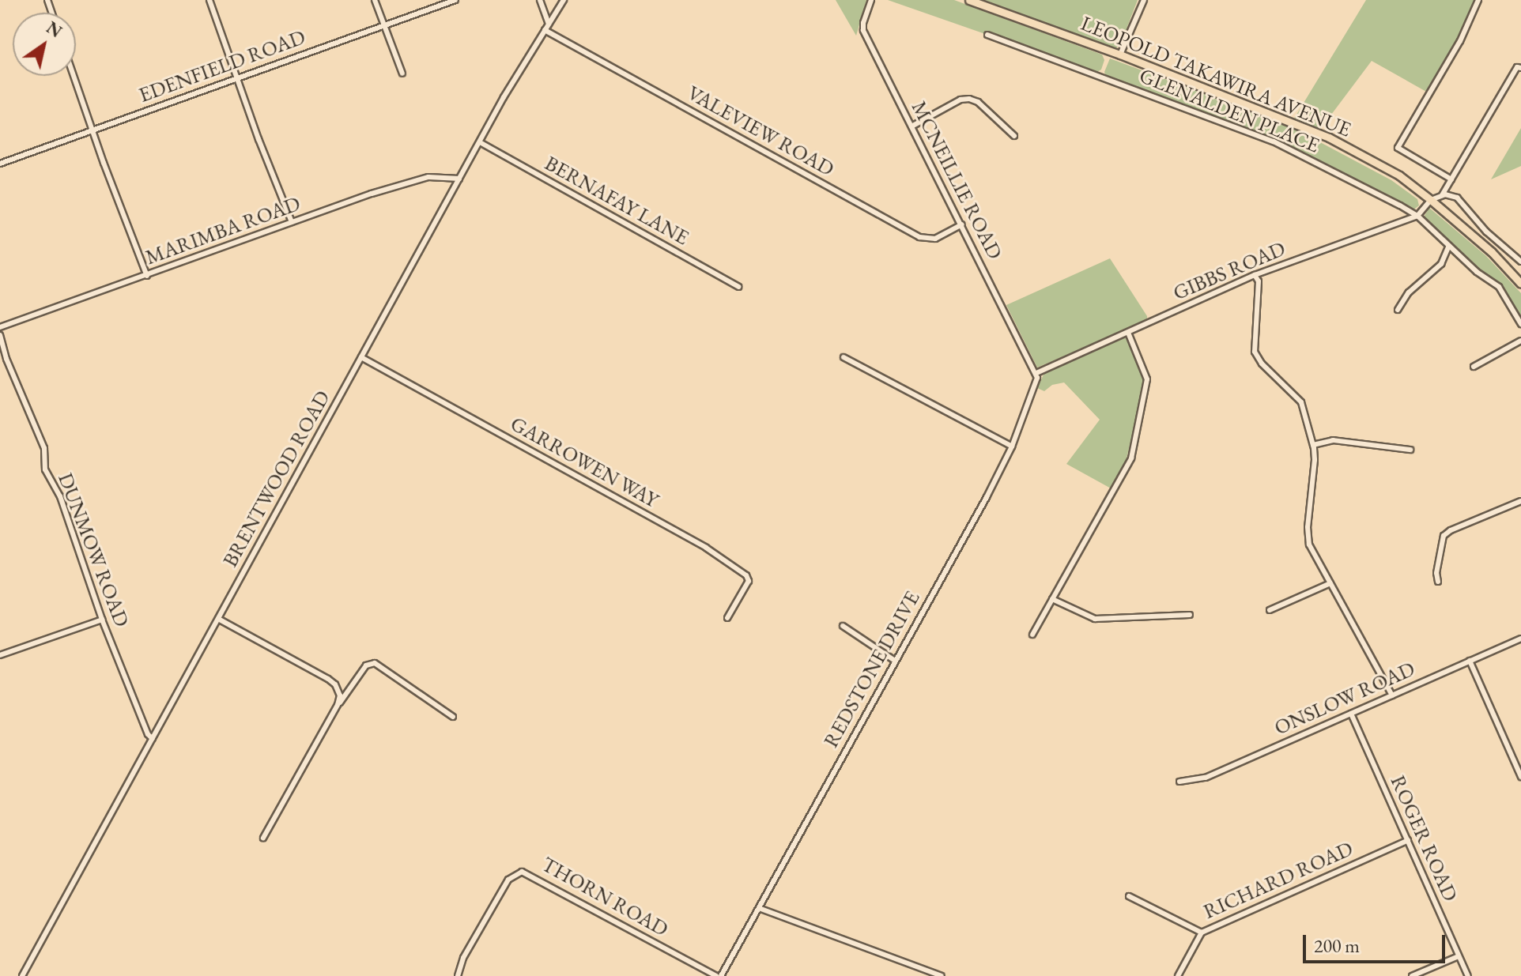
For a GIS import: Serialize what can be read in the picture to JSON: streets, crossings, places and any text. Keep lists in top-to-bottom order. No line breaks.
{"streets":{"highway":["LEOPOLD TAKAWIRA AVENUE"],"street":["EDENFIELD ROAD","GLENALDEN PLACE","VALEVIEW ROAD","MCNEILLIE ROAD","BERNAFAY LANE","MARIMBA ROAD","GIBBS ROAD","GARROWEN WAY","BRENTWOOD ROAD","DUNMOW ROAD","REDSTONE DRIVE","ONSLOW ROAD","ROGER ROAD","RICHARD ROAD","THORN ROAD"]},"crossings":[["LEOPOLD TAKAWIRA AVENUE","GIBBS ROAD"],["GLENALDEN PLACE","GIBBS ROAD"],["VALEVIEW ROAD","MCNEILLIE ROAD"],["VALEVIEW ROAD","BRENTWOOD ROAD"],["MCNEILLIE ROAD","GIBBS ROAD"],["MCNEILLIE ROAD","REDSTONE DRIVE"],["BERNAFAY LANE","BRENTWOOD ROAD"],["MARIMBA ROAD","BRENTWOOD ROAD"],["GIBBS ROAD","REDSTONE DRIVE"],["GARROWEN WAY","BRENTWOOD ROAD"],["BRENTWOOD ROAD","DUNMOW ROAD"],["ONSLOW ROAD","ROGER ROAD"],["ROGER ROAD","RICHARD ROAD"]],"scale_bar":"200 m","north":"top right"}
